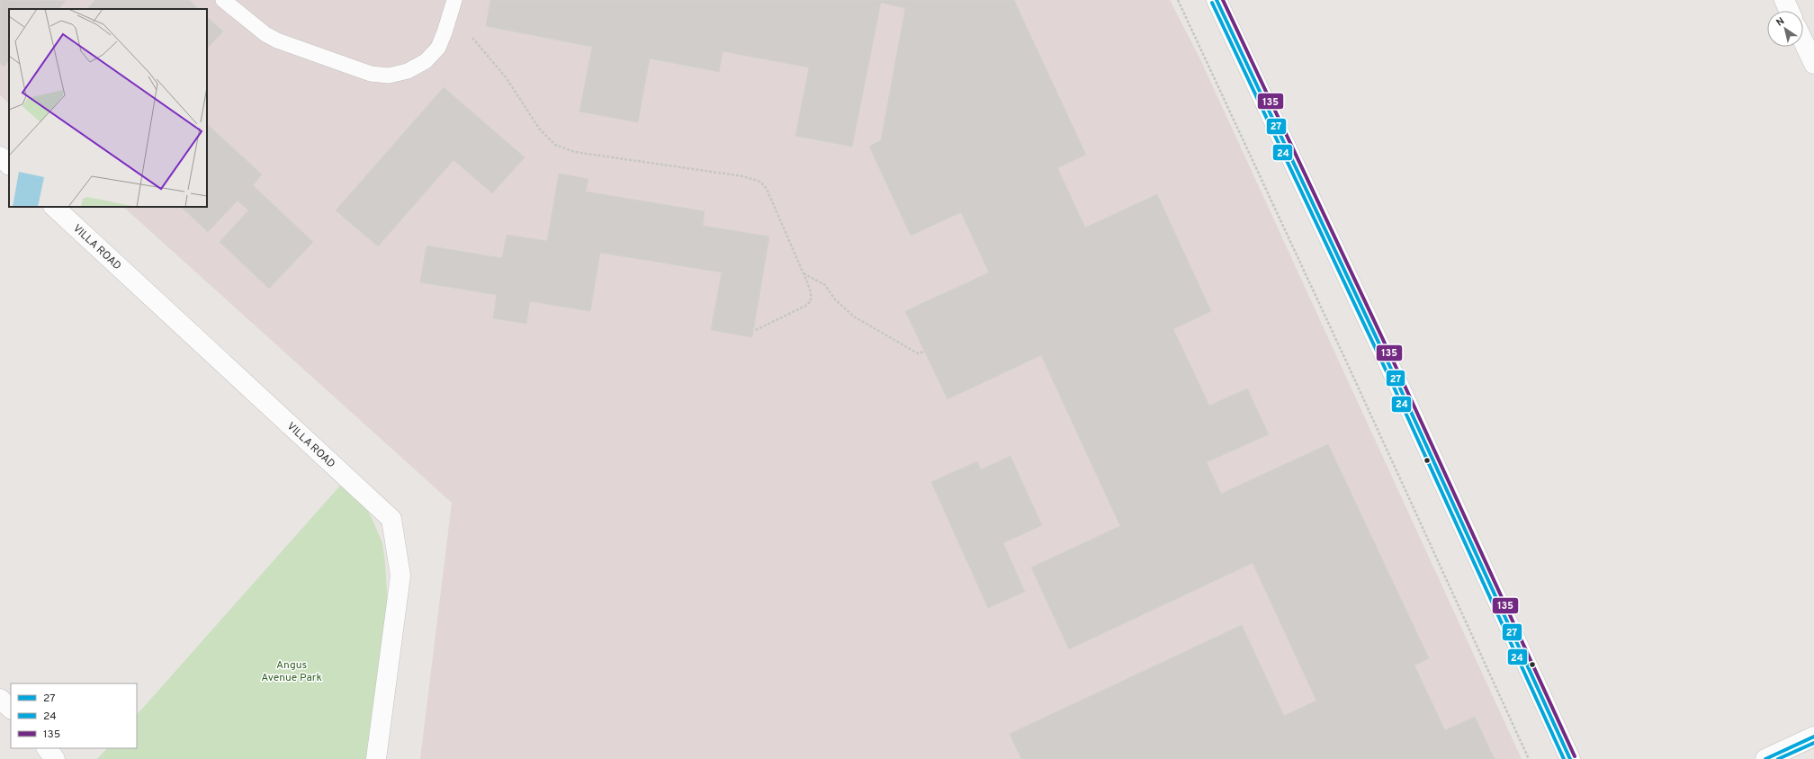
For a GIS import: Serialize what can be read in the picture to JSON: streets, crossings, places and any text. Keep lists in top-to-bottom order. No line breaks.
{"streets":{"street":["VILLA ROAD"]},"parks":["Angus Avenue Park"],"lines":["transit line 27","transit line 135","transit line 24"],"legend":["27","24","135"],"north":"top left"}
